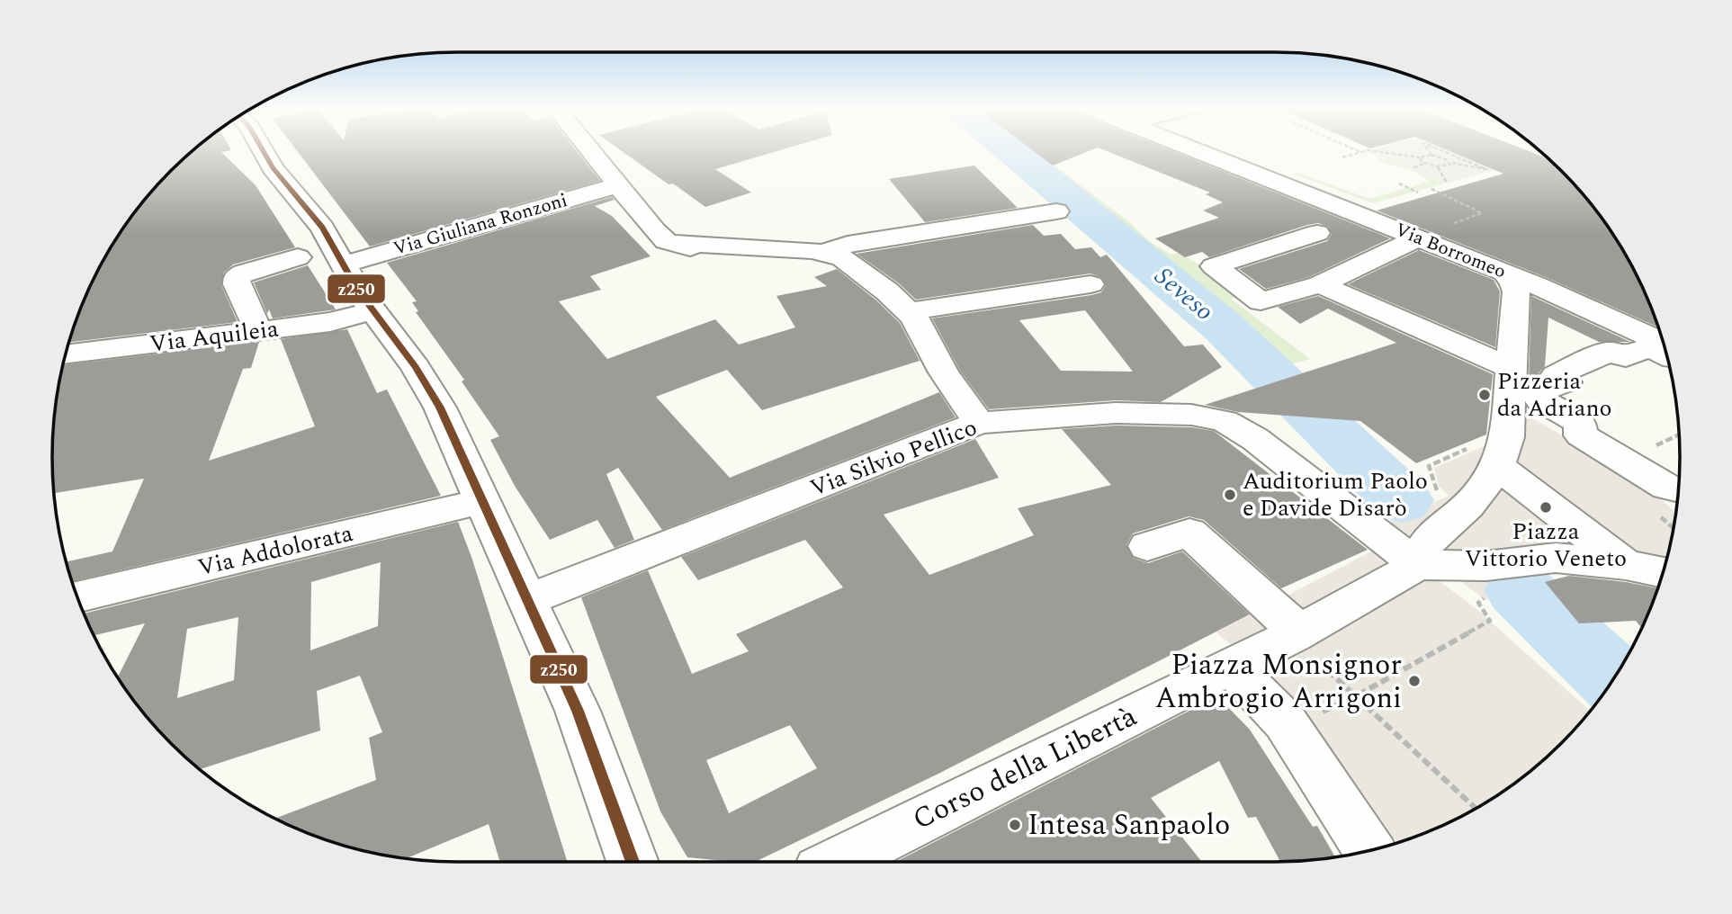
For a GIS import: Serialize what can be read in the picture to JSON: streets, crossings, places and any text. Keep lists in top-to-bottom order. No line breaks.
{"streets":{"street":["Via Giuliana Ronzoni","Via Borromeo","Via Aquileia","Via Silvio Pellico","Via Addolorata","Corso della Libertà"]},"water":["Seveso"],"places":["Pizzeria da Adriano","Auditorium Paolo e Davide Disarò","Piazza Vittorio Veneto","Piazza Monsignor Ambrogio Arrigoni","Intesa Sanpaolo"],"lines":["transit line z250"]}
